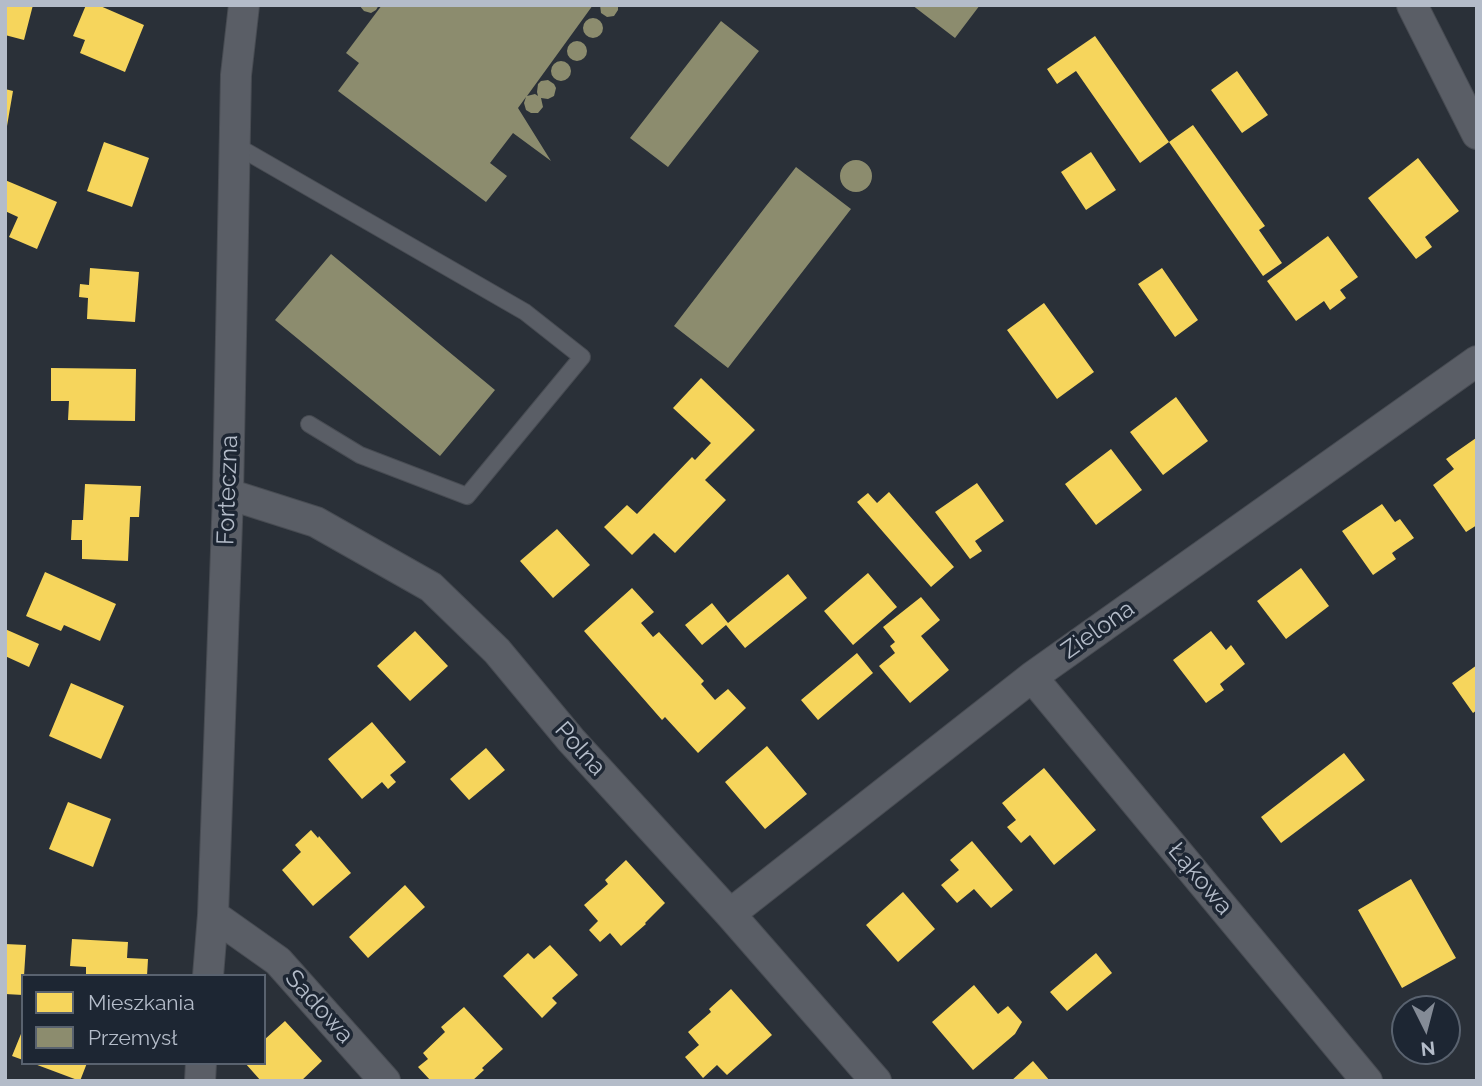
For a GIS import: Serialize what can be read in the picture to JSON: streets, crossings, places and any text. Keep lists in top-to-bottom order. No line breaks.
{"streets":{"street":["Forteczna","Zielona","Polna","Łąkowa","Sadowa"]},"crossings":[["Forteczna","Polna"],["Forteczna","Sadowa"],["Zielona","Polna"],["Zielona","Łąkowa"]],"legend":["Mieszkania","Przemysł"],"north":"bottom"}
